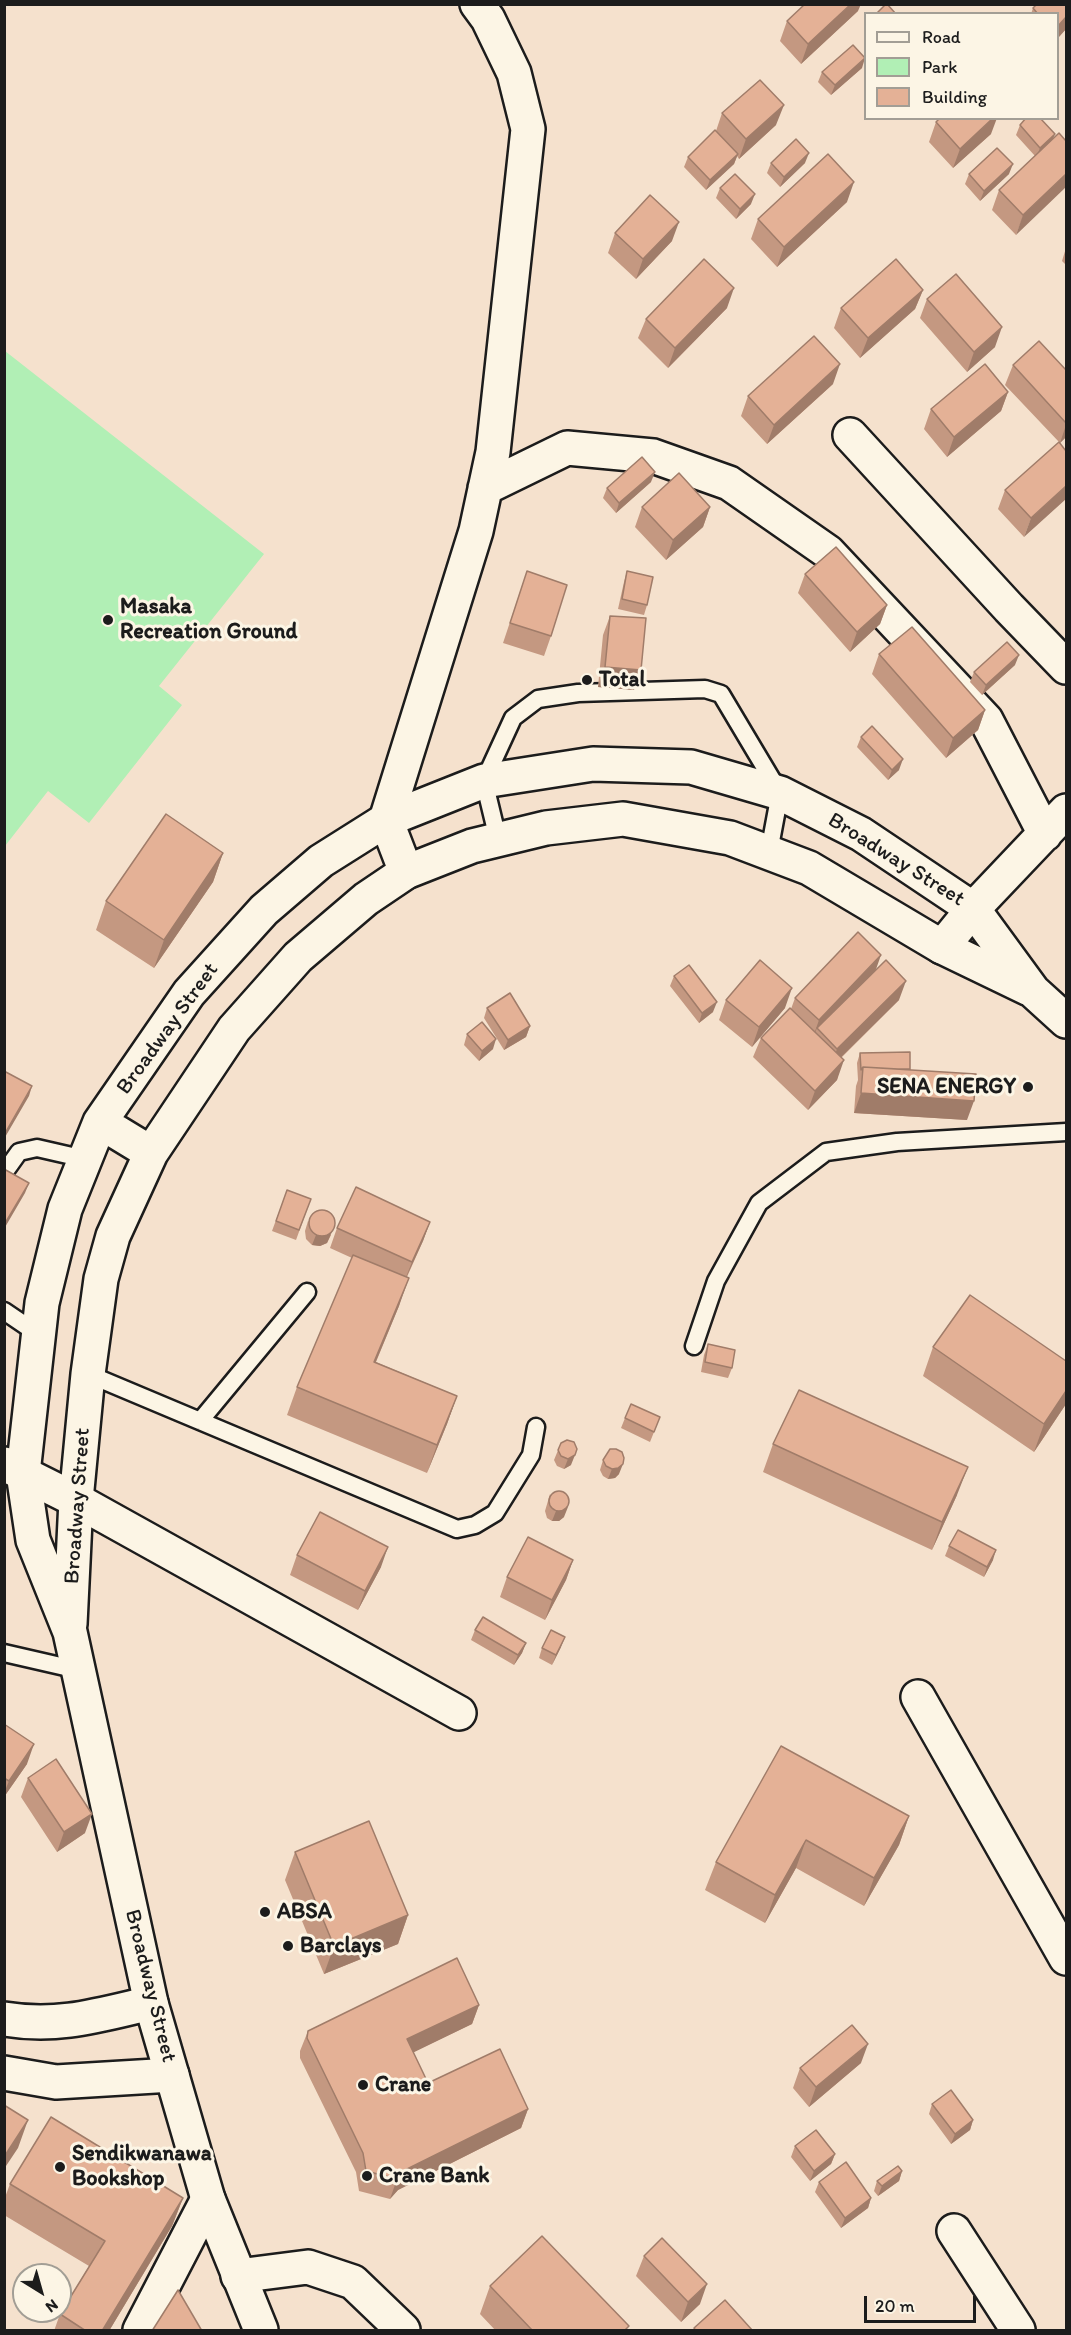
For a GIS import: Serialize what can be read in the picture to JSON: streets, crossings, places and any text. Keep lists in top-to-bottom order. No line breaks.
{"streets":{"main road":["Broadway Street"]},"places":["Masaka Recreation Ground","Total","SENA ENERGY","ABSA","Barclays","Crane","Sendikwanawa Bookshop","Crane Bank"],"legend":["Road","Park","Building"],"scale_bar":"20 m","north":"bottom right"}
